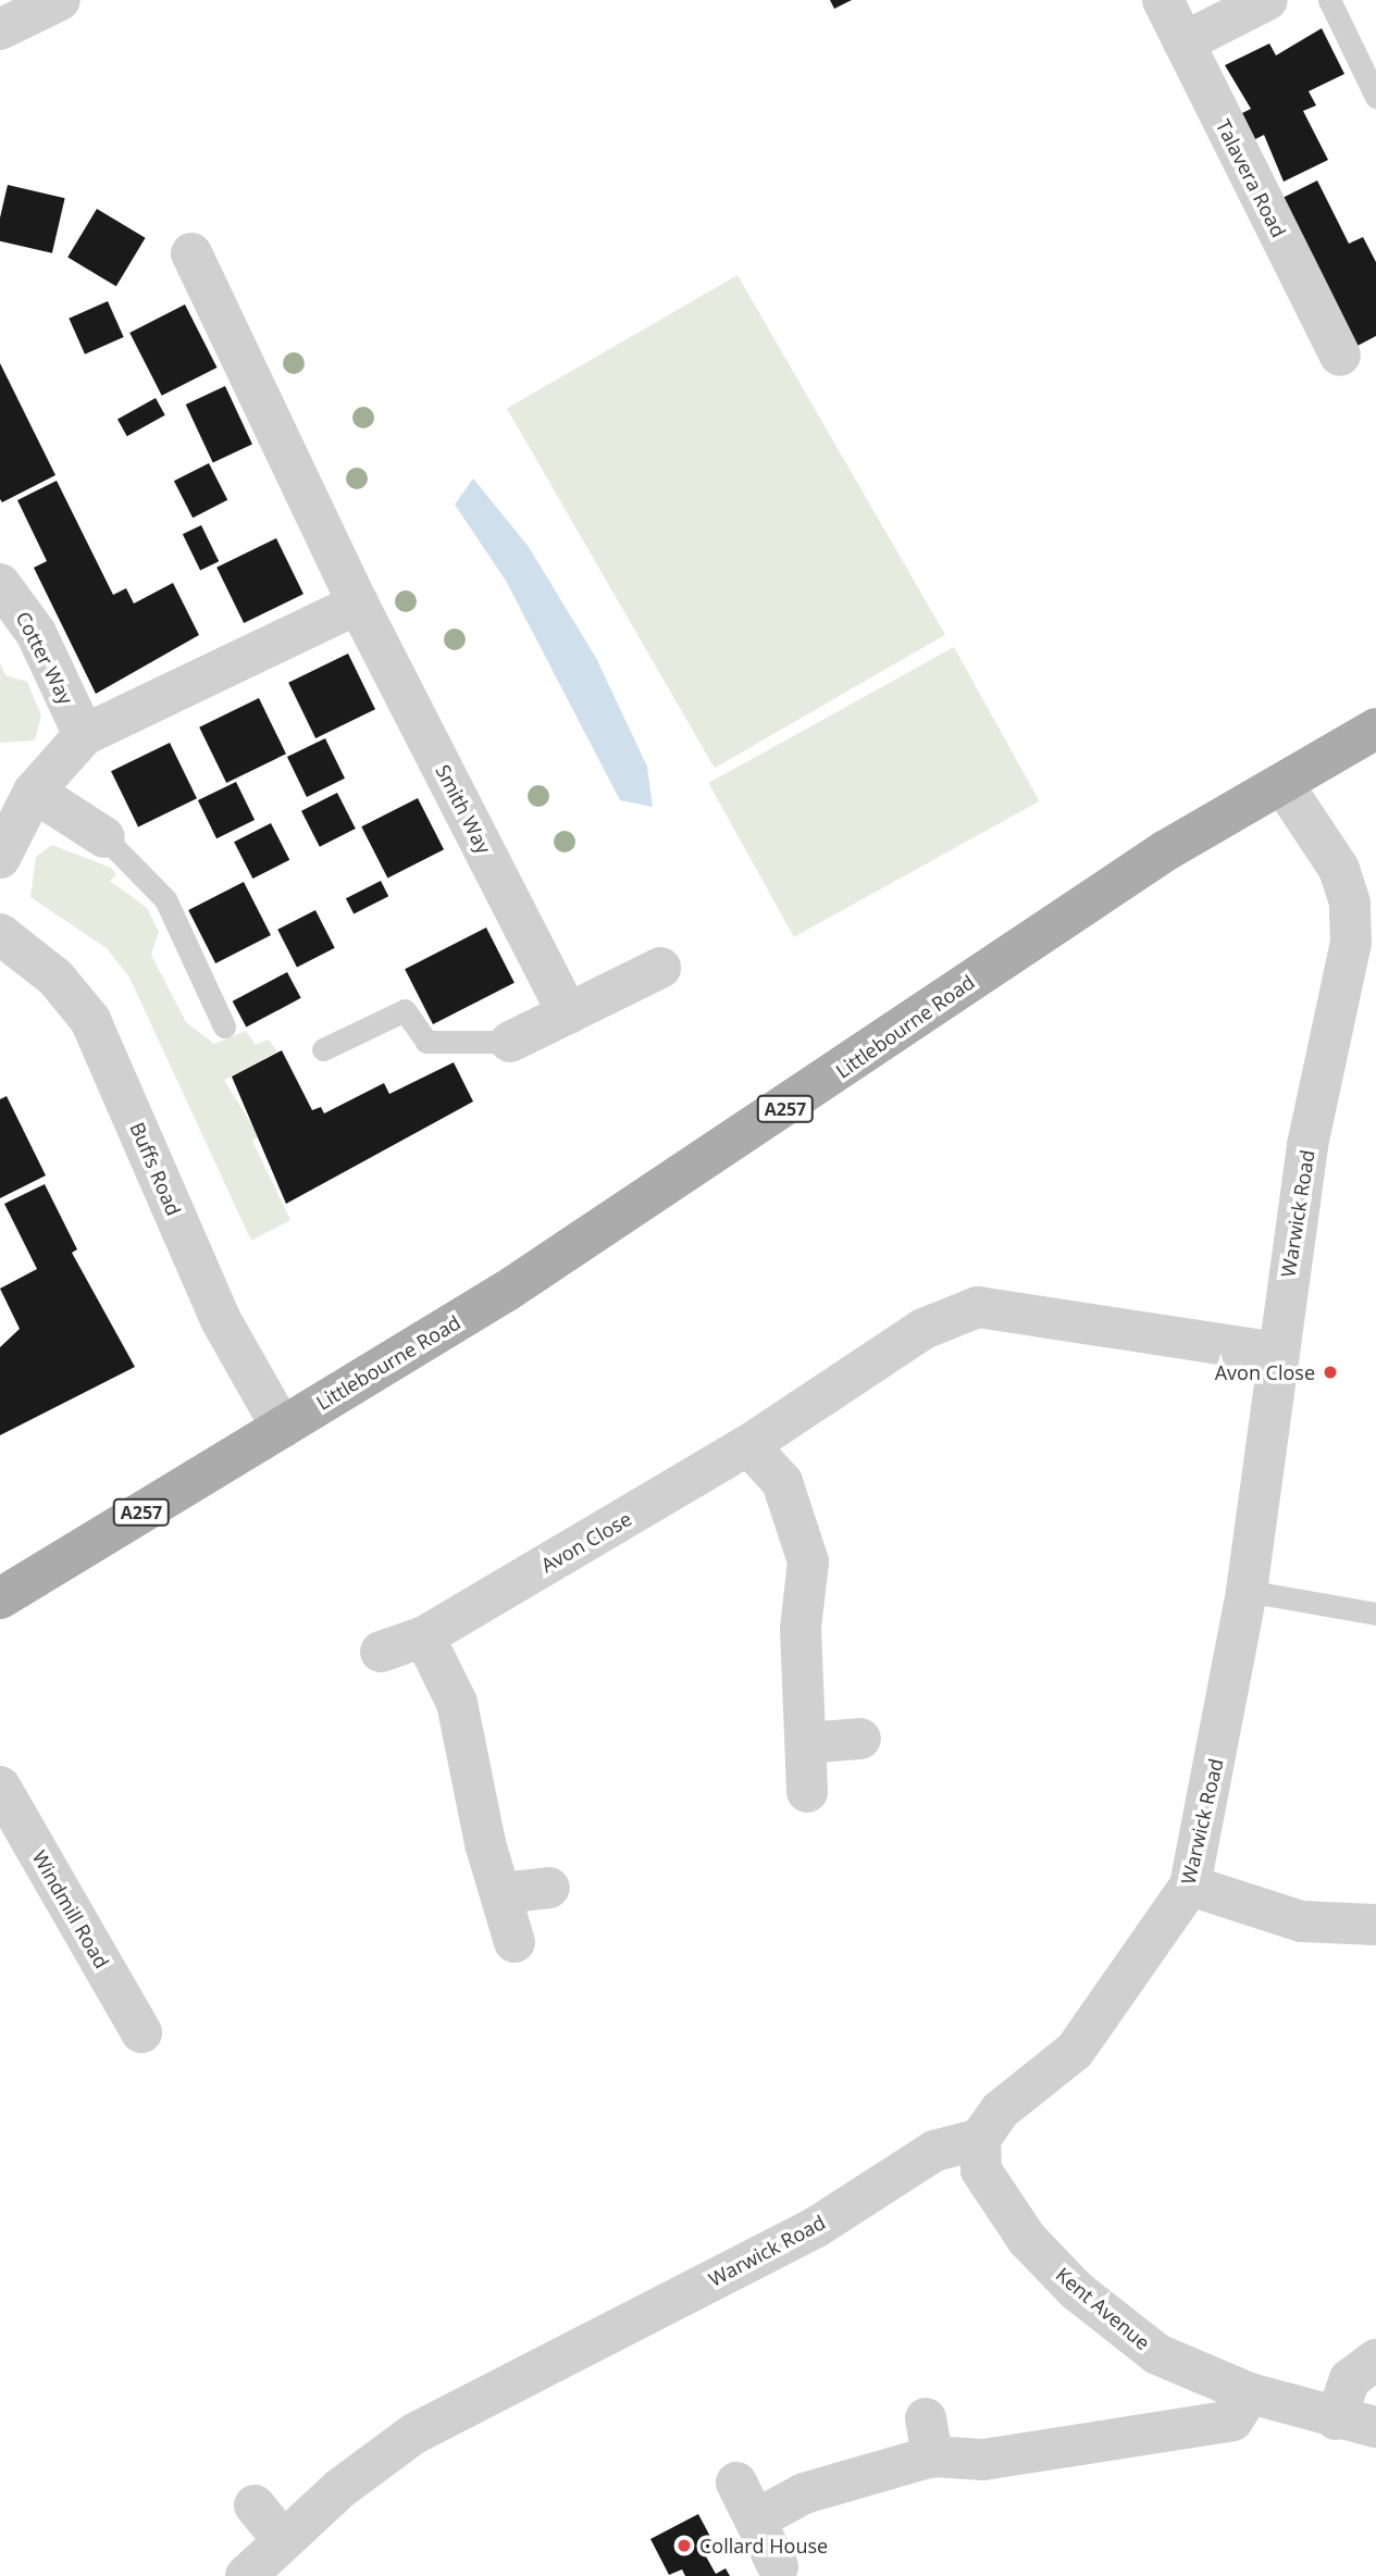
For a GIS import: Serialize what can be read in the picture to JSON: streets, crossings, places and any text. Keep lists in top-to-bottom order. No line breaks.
{"streets":{"main road":["Littlebourne Road","A257"],"street":["Talavera Road","Cotter Way","Smith Way","Buffs Road","Warwick Road","Avon Close","Windmill Road","Kent Avenue"]},"crossings":[["Littlebourne Road","A257"],["Littlebourne Road","Buffs Road"],["Littlebourne Road","Warwick Road"],["A257","Buffs Road"],["Warwick Road","Avon Close"],["Warwick Road","Kent Avenue"]],"places":["Avon Close","Collard House"]}
